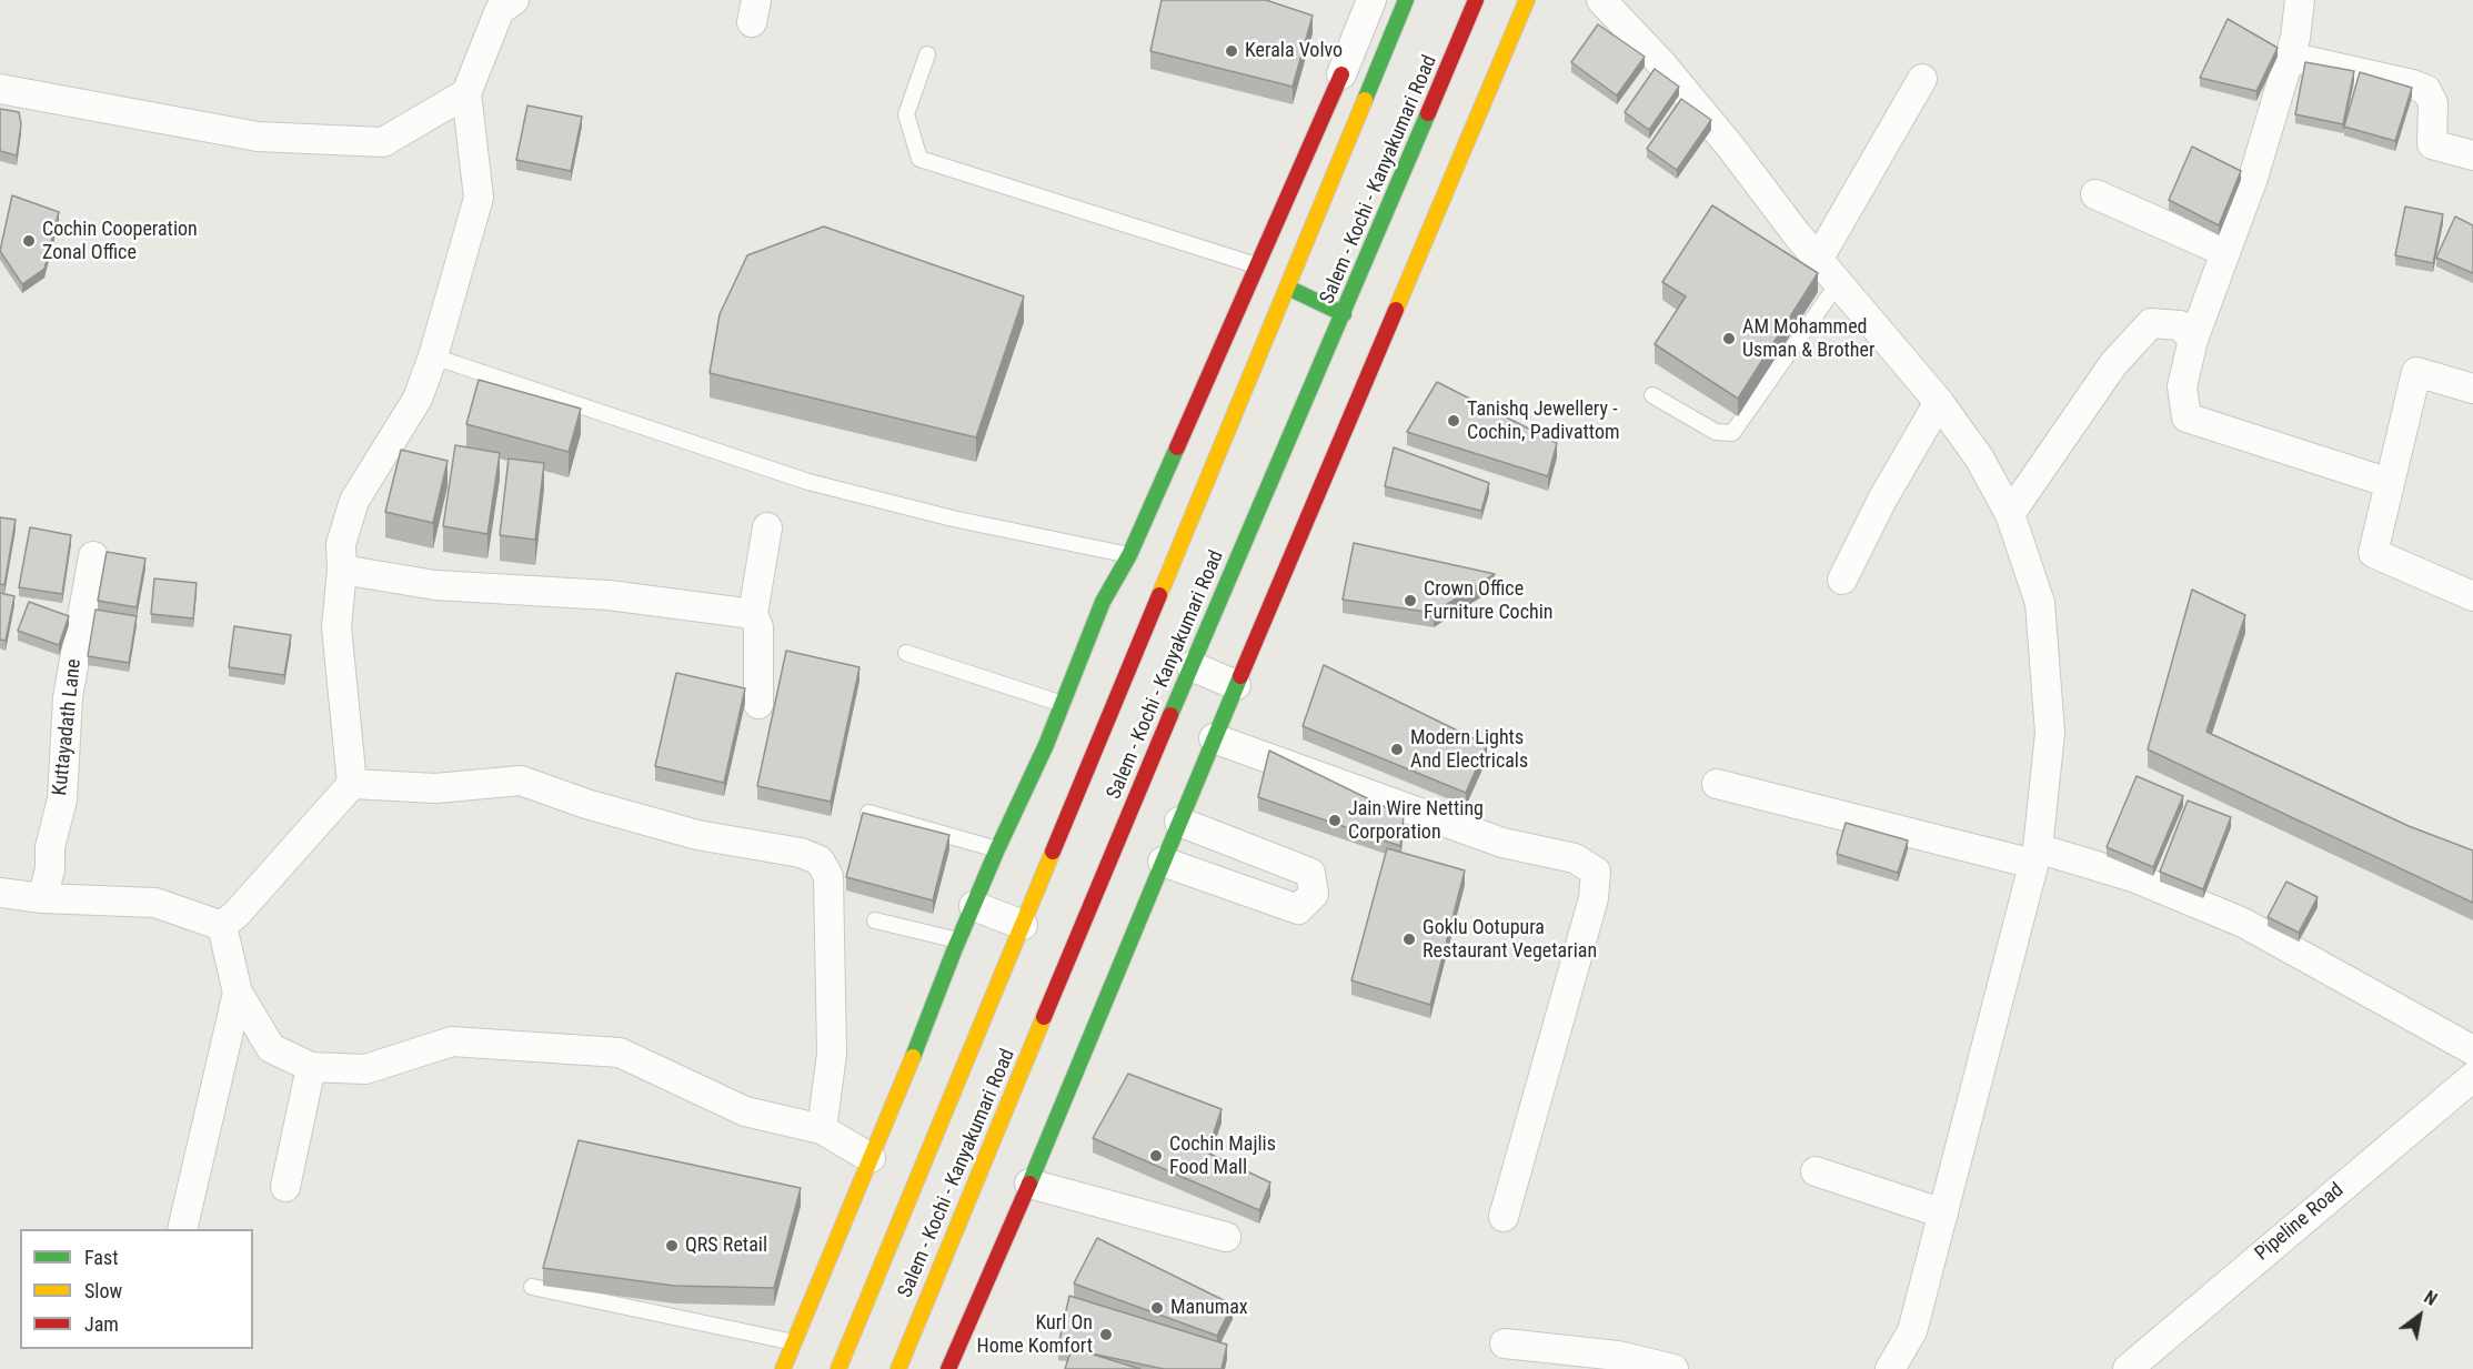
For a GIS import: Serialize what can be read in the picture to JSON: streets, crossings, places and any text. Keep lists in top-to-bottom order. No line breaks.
{"streets":{"main road":["Salem - Kochi - Kanyakumari Road"],"street":["Kuttayadath Lane","Pipeline Road"]},"places":["Kerala Volvo","Cochin Cooperation Zonal Office","AM Mohammed Usman & Brother","Tanishq Jewellery - Cochin, Padivattom","Crown Office Furniture Cochin","Modern Lights And Electricals","Jain Wire Netting Corporation","Goklu Ootupura Restaurant Vegetarian","Cochin Majlis Food Mall","QRS Retail","Manumax","Kurl On Home Komfort"],"legend":["Fast","Slow","Jam"],"north":"top right"}
